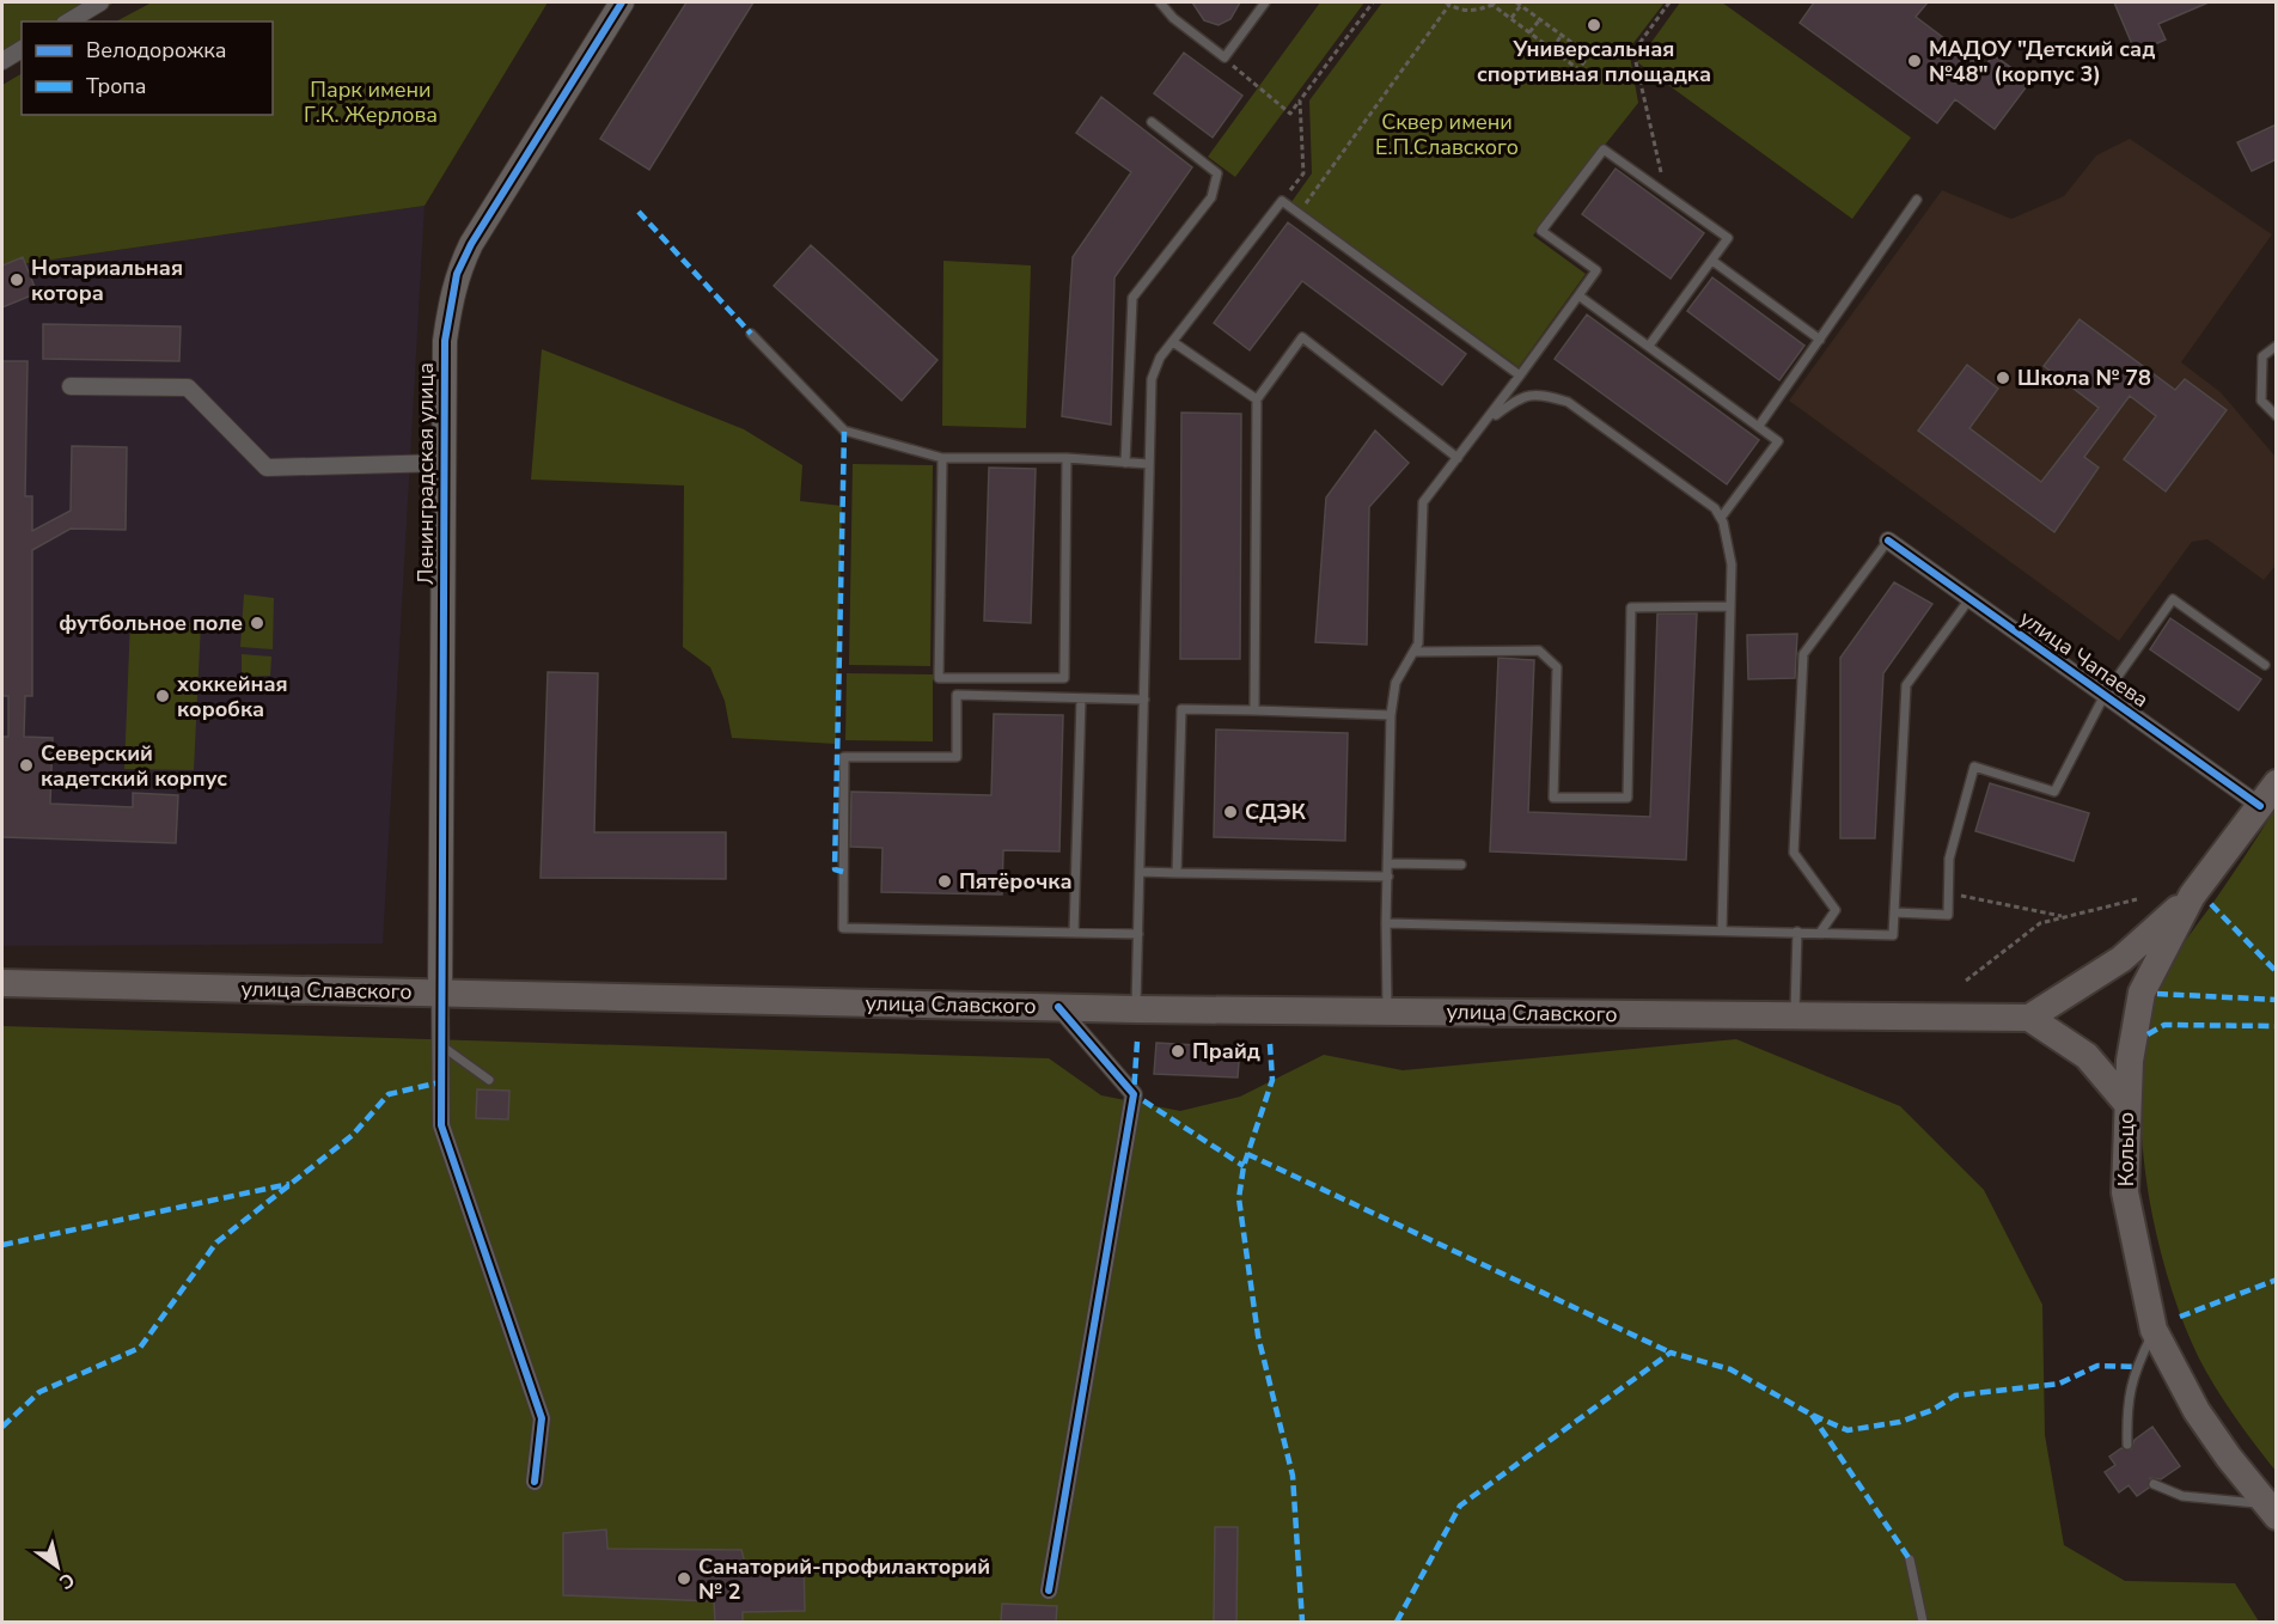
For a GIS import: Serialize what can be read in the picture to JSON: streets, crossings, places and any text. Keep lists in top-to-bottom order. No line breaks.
{"streets":{"main road":["улица Славского","Кольцо"],"street":["Ленинградская улица","улица Чапаева"]},"crossings":[["Ленинградская улица","улица Славского"],["улица Чапаева","Кольцо"]],"parks":["Парк имени Г.К. Жерлова","Сквер имени Е.П.Славского"],"places":["Универсальная спортивная площадка","МАДОУ \"Детский сад №48\" (корпус 3)","Нотариальная котора","Школа № 78","футбольное поле","хоккейная коробка","Северский кадетский корпус","СДЭК","Пятёрочка","Прайд","Санаторий-профилакторий № 2"],"legend":["Велодорожка","Тропа"],"north":"bottom right"}
